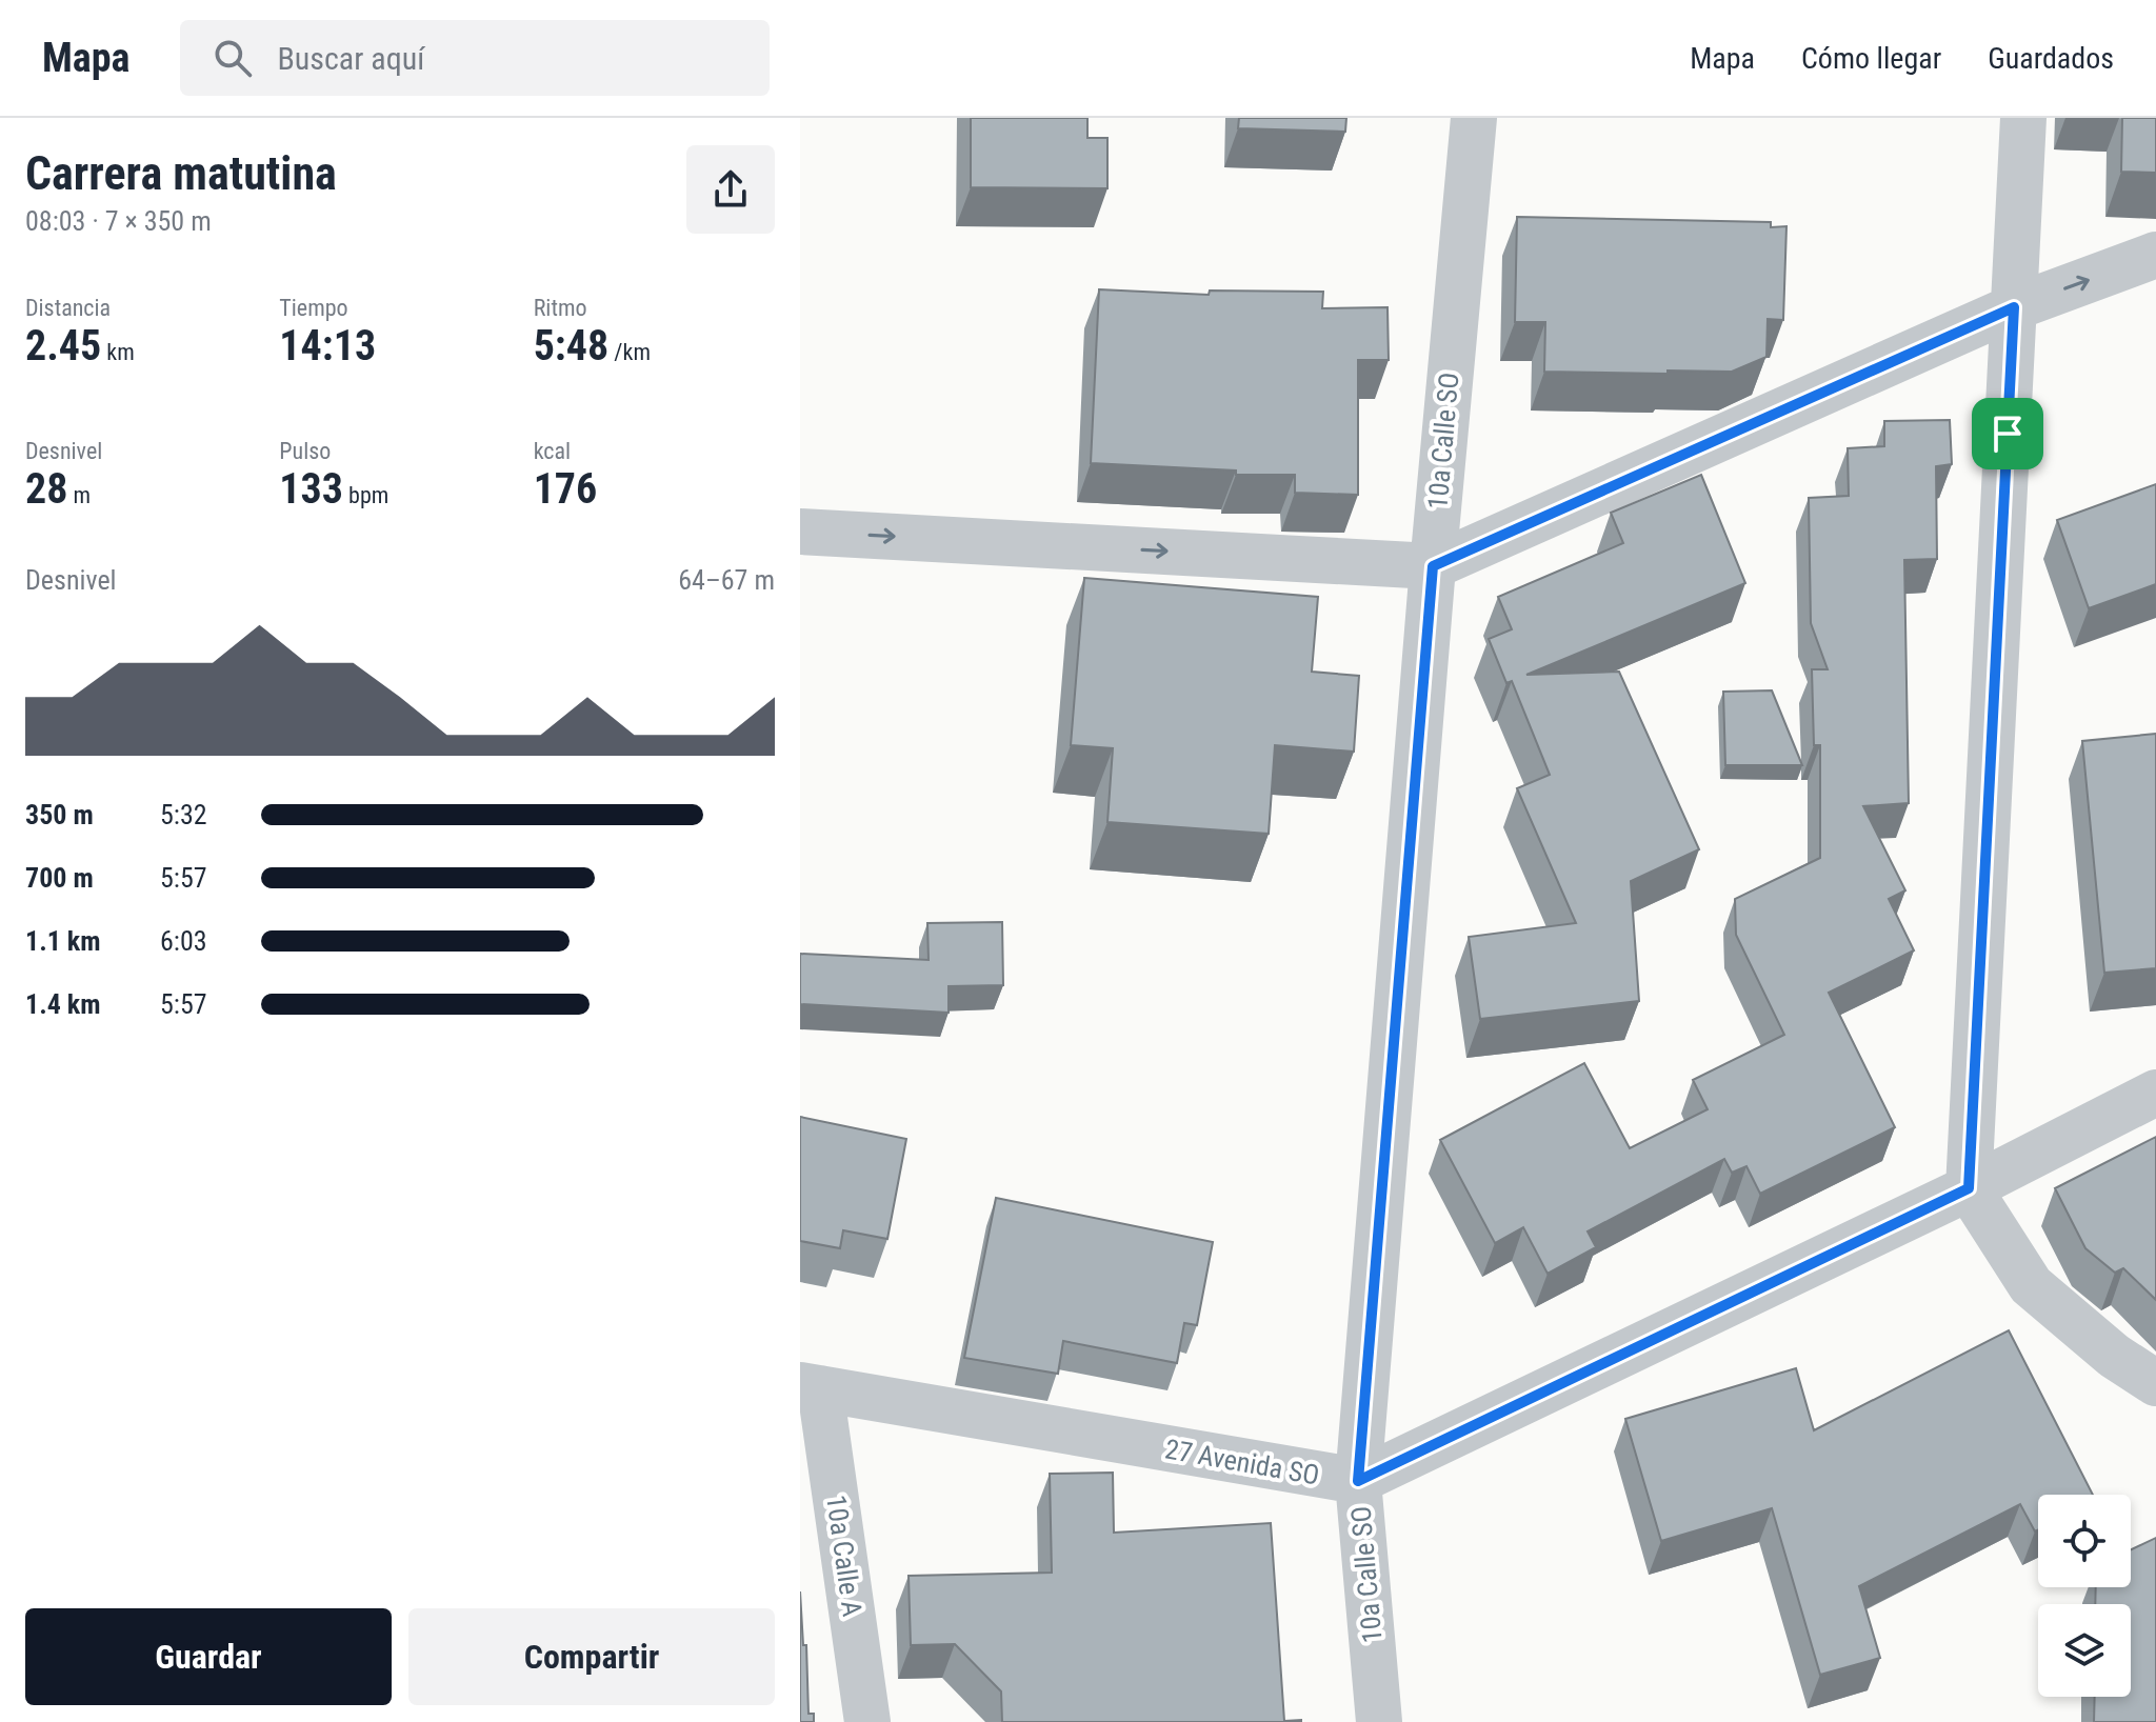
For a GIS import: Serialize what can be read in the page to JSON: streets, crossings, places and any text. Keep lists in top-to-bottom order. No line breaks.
{"streets":{"street":["10a Calle SO","27 Avenida SO","10a Calle A"]},"crossings":[["10a Calle SO","27 Avenida SO"],["27 Avenida SO","10a Calle A"]],"page":{"header":"Mapa","search":"Buscar aquí","nav":["Mapa","Cómo llegar","Guardados"],"heading":["Carrera matutina","08:03 · 7 × 350 m"],"stats":[["Distancia","2.45 km"],["Tiempo","14:13"],["Ritmo","5:48 /km"],["Desnivel","28 m"],["Pulso","133 bpm"],["kcal","176"]],"chart":["Desnivel","64–67 m"],"list":[{"name":"350 m","note":"5:32"},{"name":"700 m","note":"5:57"},{"name":"1.1 km","note":"6:03"},{"name":"1.4 km","note":"5:57"}],"buttons":["Guardar","Compartir"]}}
